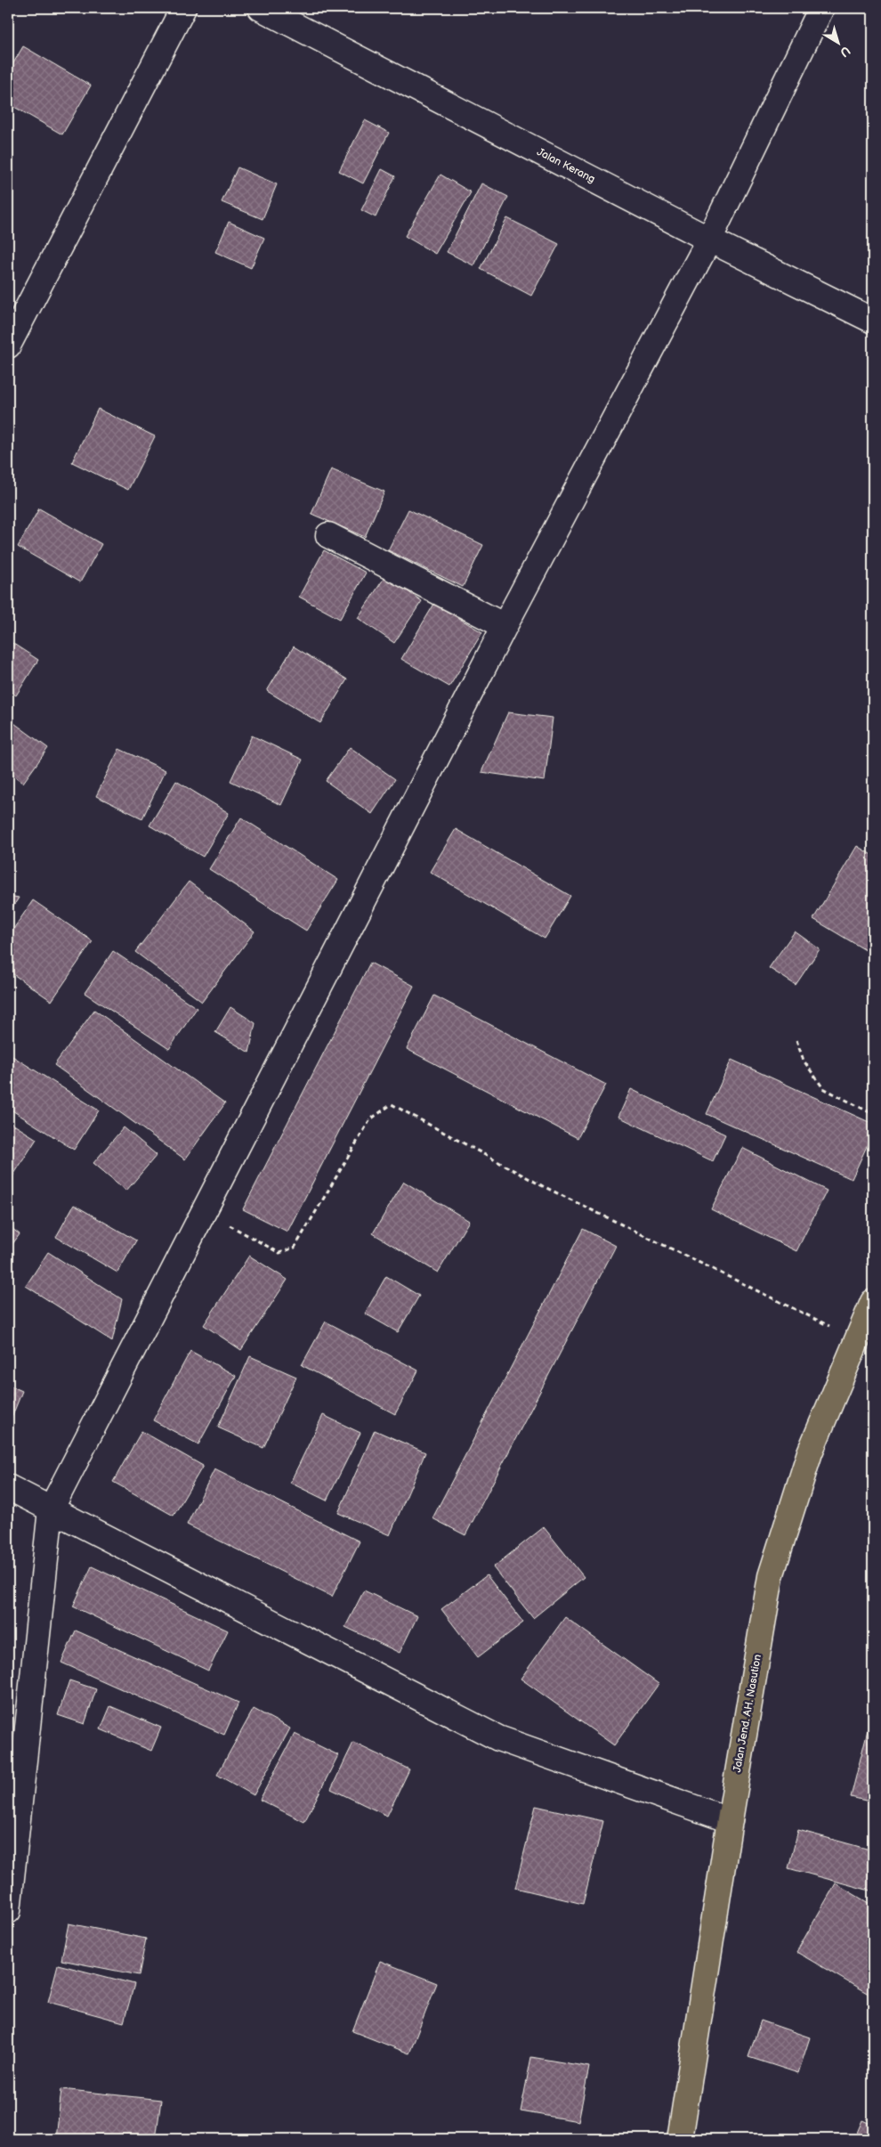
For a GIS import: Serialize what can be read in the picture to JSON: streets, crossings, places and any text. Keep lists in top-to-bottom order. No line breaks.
{"streets":{"highway":["Jalan Jend. AH. Nasution"],"street":["Jalan Kerang"]},"north":"bottom right"}
